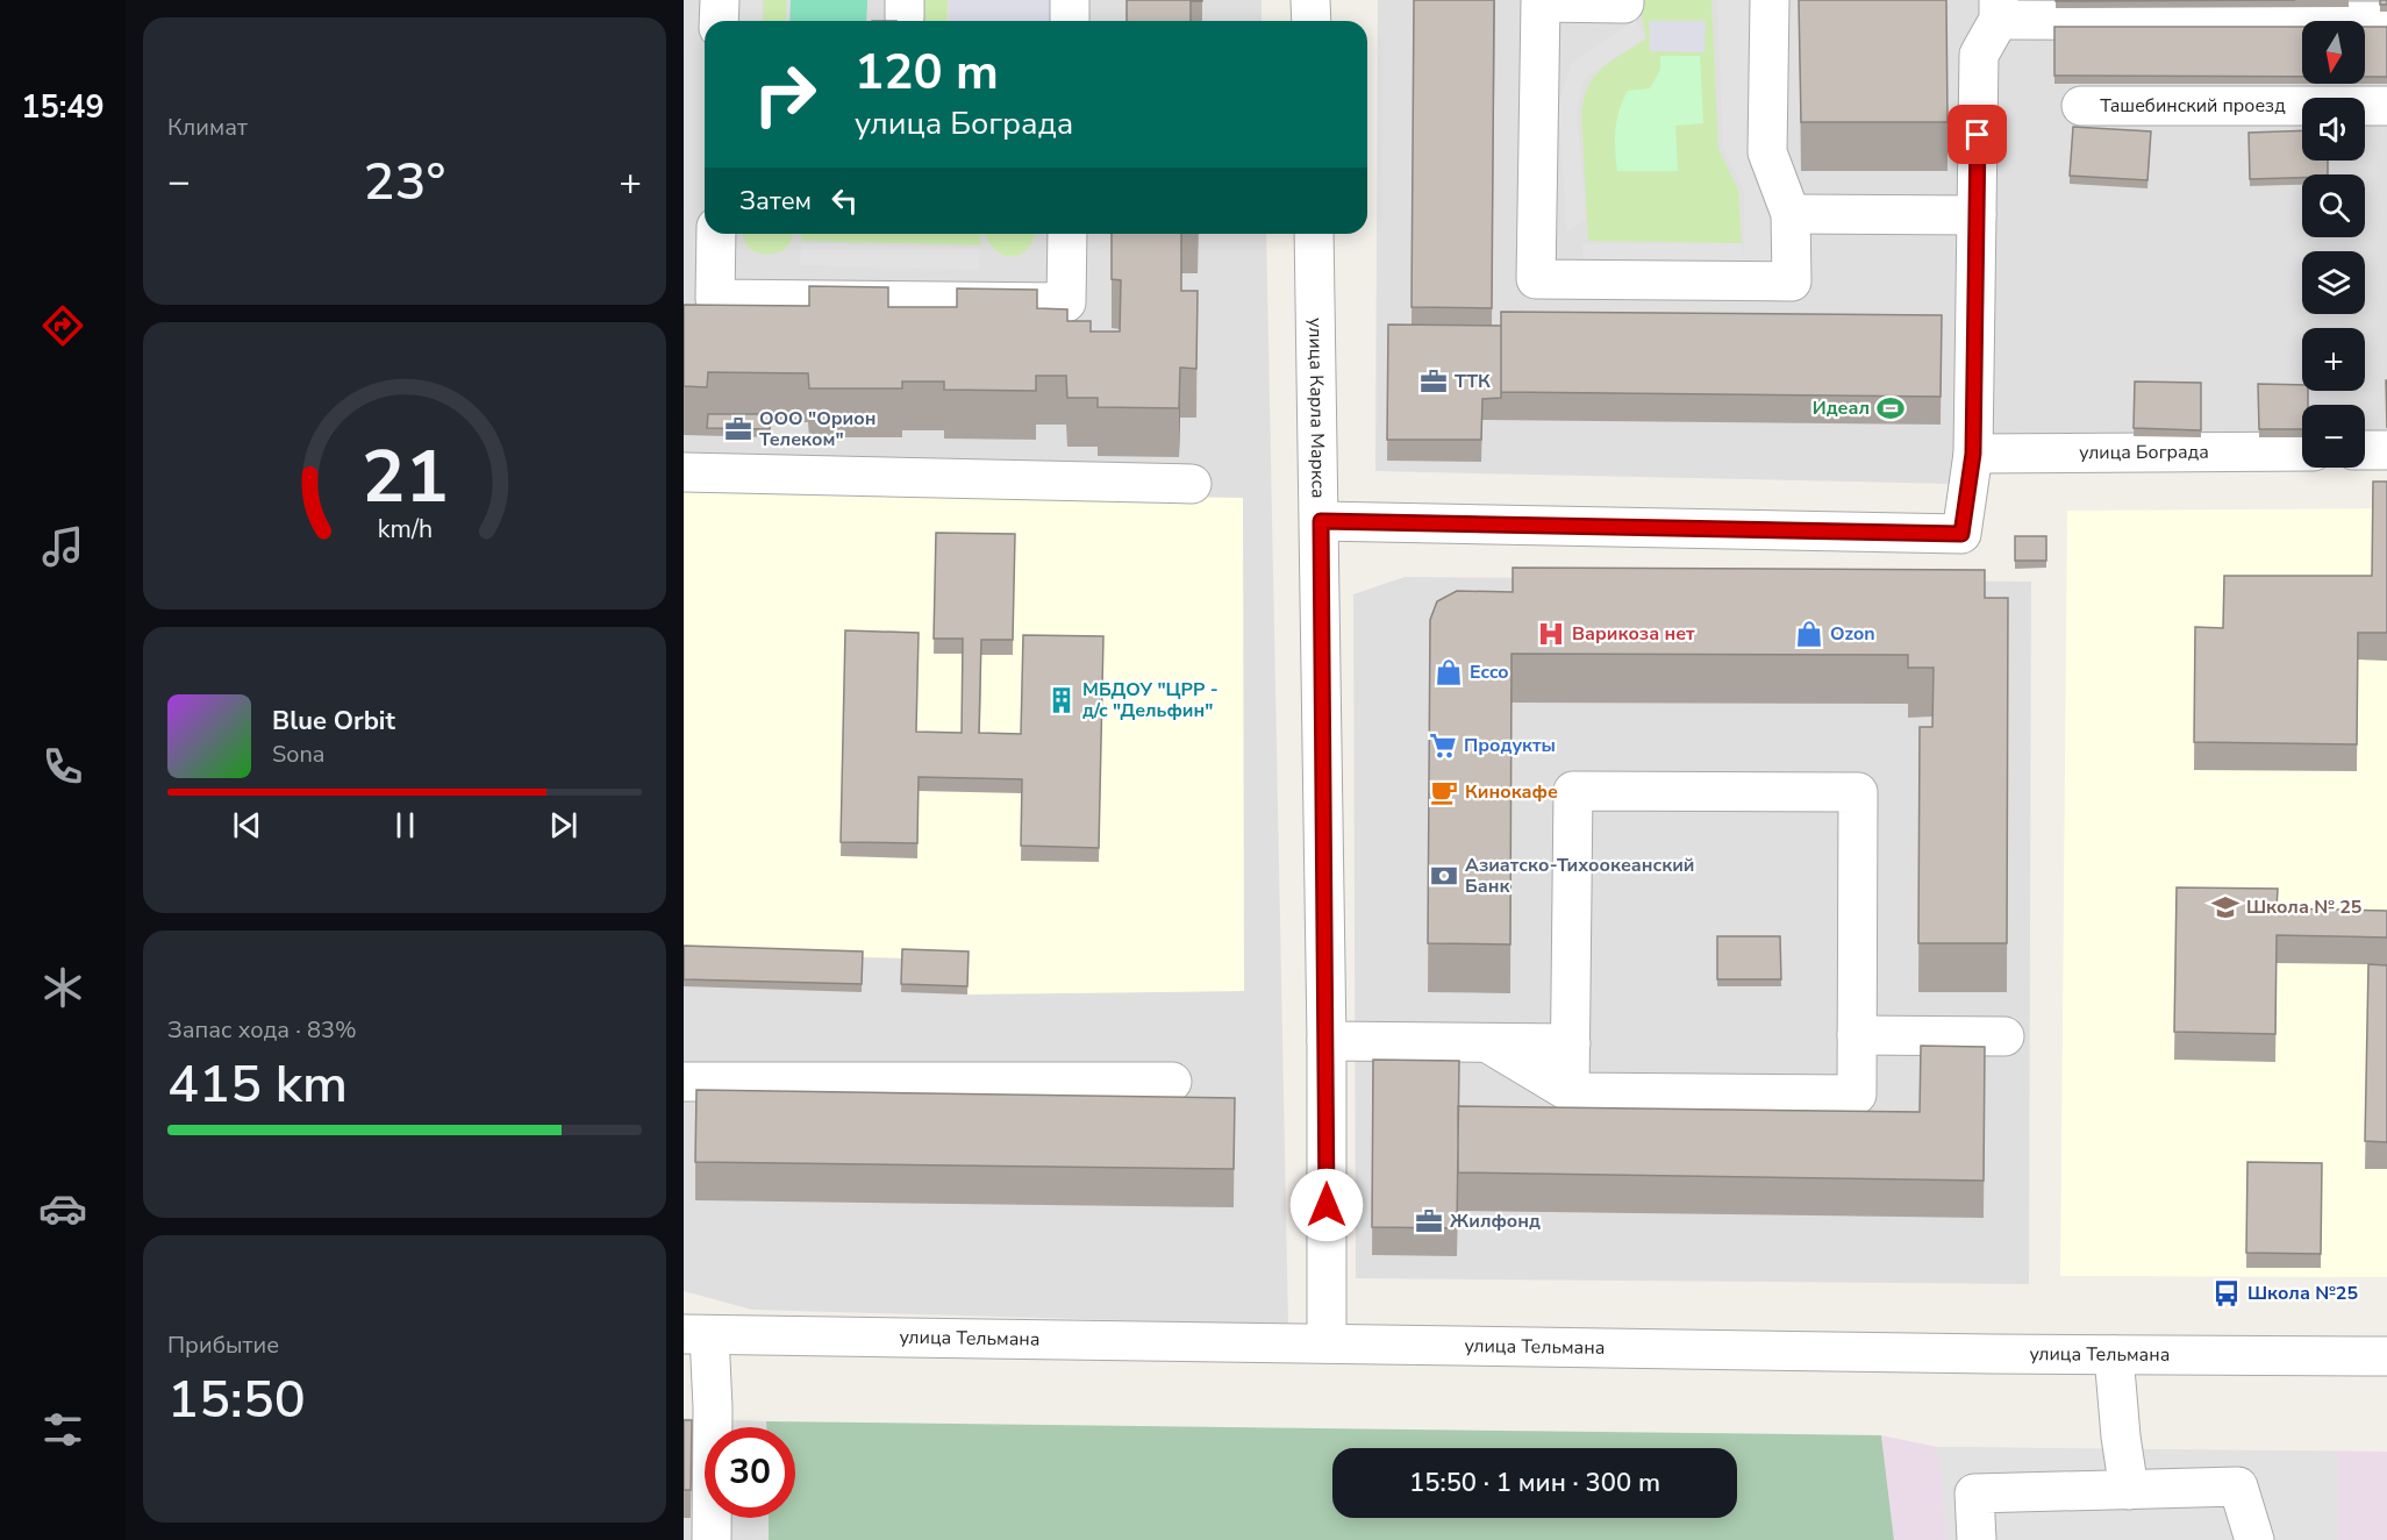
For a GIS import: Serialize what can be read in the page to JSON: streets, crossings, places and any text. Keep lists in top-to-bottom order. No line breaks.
{"streets":{"street":["Ташебинский проезд","улица Карла Маркса","улица Бограда","улица Тельмана"]},"crossings":[["улица Карла Маркса","улица Тельмана"]],"places":{"office":["ТТК","ООО \"Орион Телеком\"","Жилфонд"],"sports":["Идеал"],"hospital":["Варикоза нет"],"shop":["Ozon","Ecco"],"building":["МБДОУ \"ЦРР - д/с \"Дельфин\""],"supermarket":["Продукты"],"cafe":["Кинокафе"],"bank":["Азиатско-Тихоокеанский Банк"],"school or university":["Школа № 25"],"bus stop":["Школа №25"]},"north":"bottom","page":{"tabs":"15:49","tile":["Климат",["Запас хода · 83%","415 km"],["Прибытие","15:50"]],"map_buttons":["+","−"],"turn":["120 m","улица Бограда"],"heat":["−","23°","+"],"then":"Затем","song":["Blue Orbit","Sona"],"limit":"30","trip":"15:50 · 1 мин · 300 m","gauge":["21","km/h"]}}
